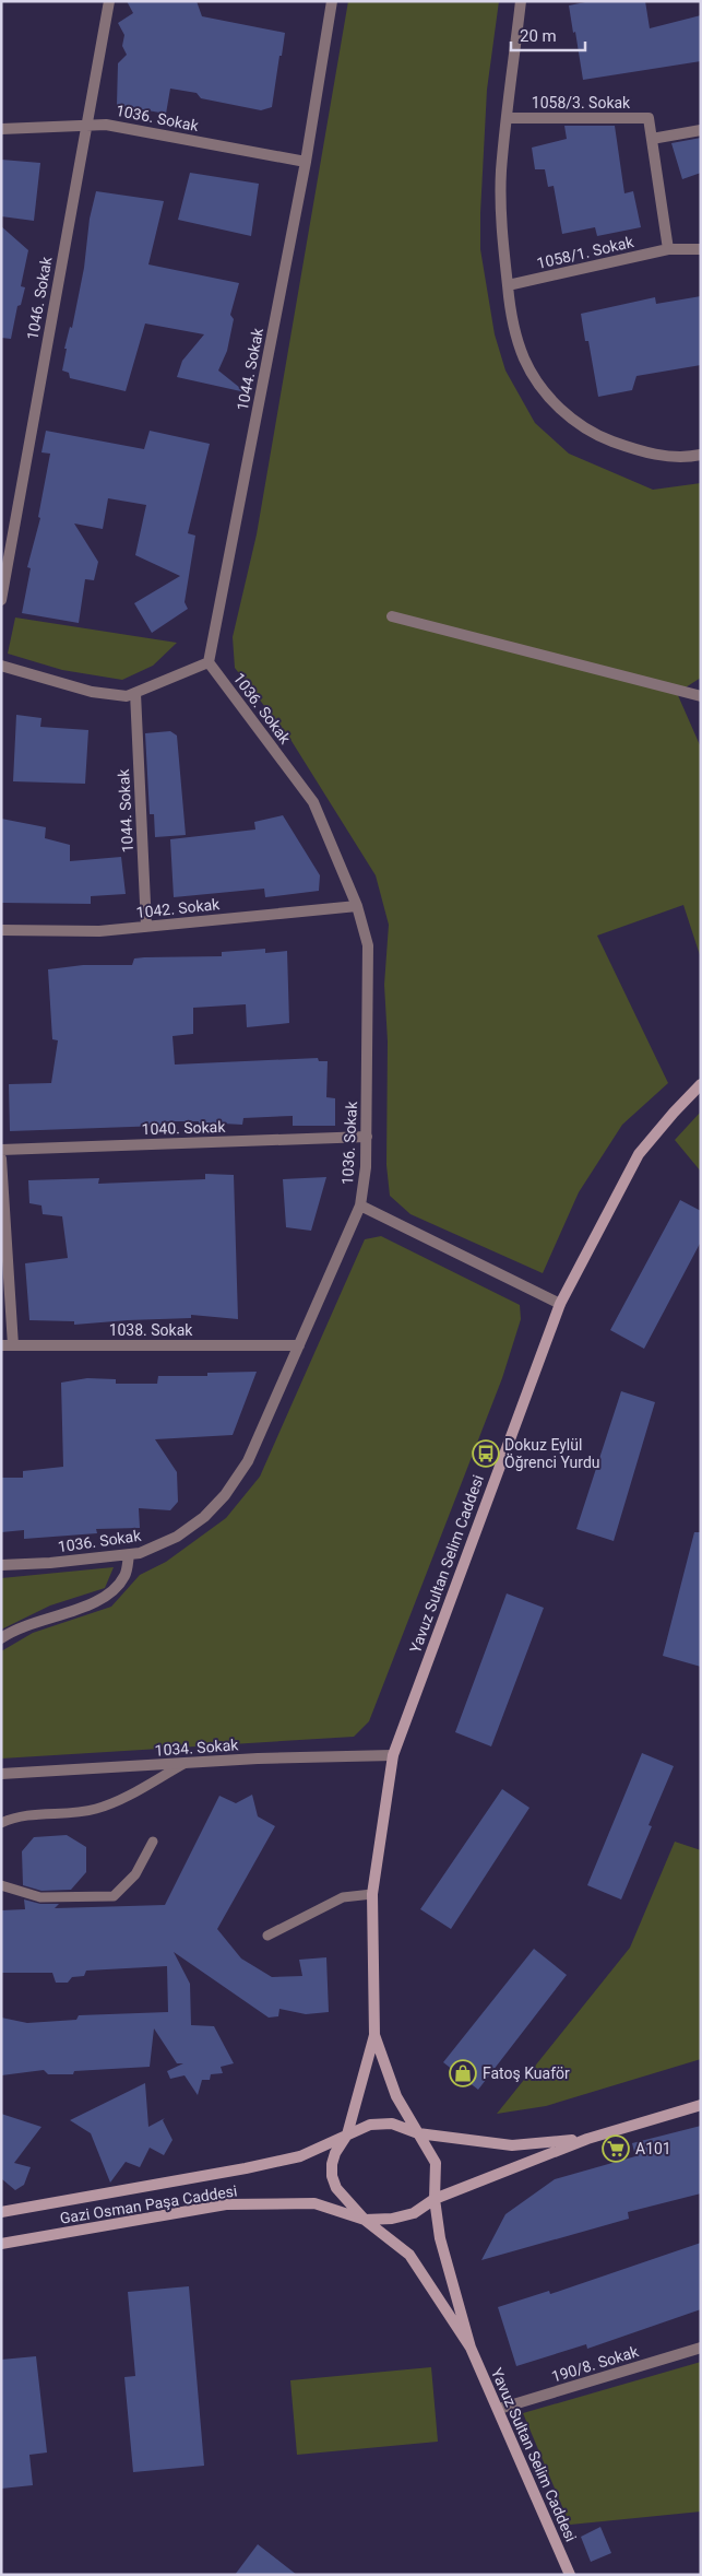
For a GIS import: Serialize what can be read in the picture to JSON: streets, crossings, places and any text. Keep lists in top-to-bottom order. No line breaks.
{"streets":{"main road":["Yavuz Sultan Selim Caddesi","Gazi Osman Paşa Caddesi"],"street":["1058/3. Sokak","1036. Sokak","1058/1. Sokak","1046. Sokak","1044. Sokak","1042. Sokak","1040. Sokak","1038. Sokak","1034. Sokak","190/8. Sokak"]},"crossings":[["1036. Sokak","1046. Sokak"],["1036. Sokak","1044. Sokak"],["1036. Sokak","1042. Sokak"],["1036. Sokak","1040. Sokak"],["1036. Sokak","1038. Sokak"],["1044. Sokak","1042. Sokak"],["Yavuz Sultan Selim Caddesi","1034. Sokak"],["Yavuz Sultan Selim Caddesi","Gazi Osman Paşa Caddesi"],["Yavuz Sultan Selim Caddesi","190/8. Sokak"]],"places":{"bus stop":["Dokuz Eylül Öğrenci Yurdu"],"shop":["Fatoş Kuaför"],"supermarket":["A101"]},"scale_bar":"20 m"}
